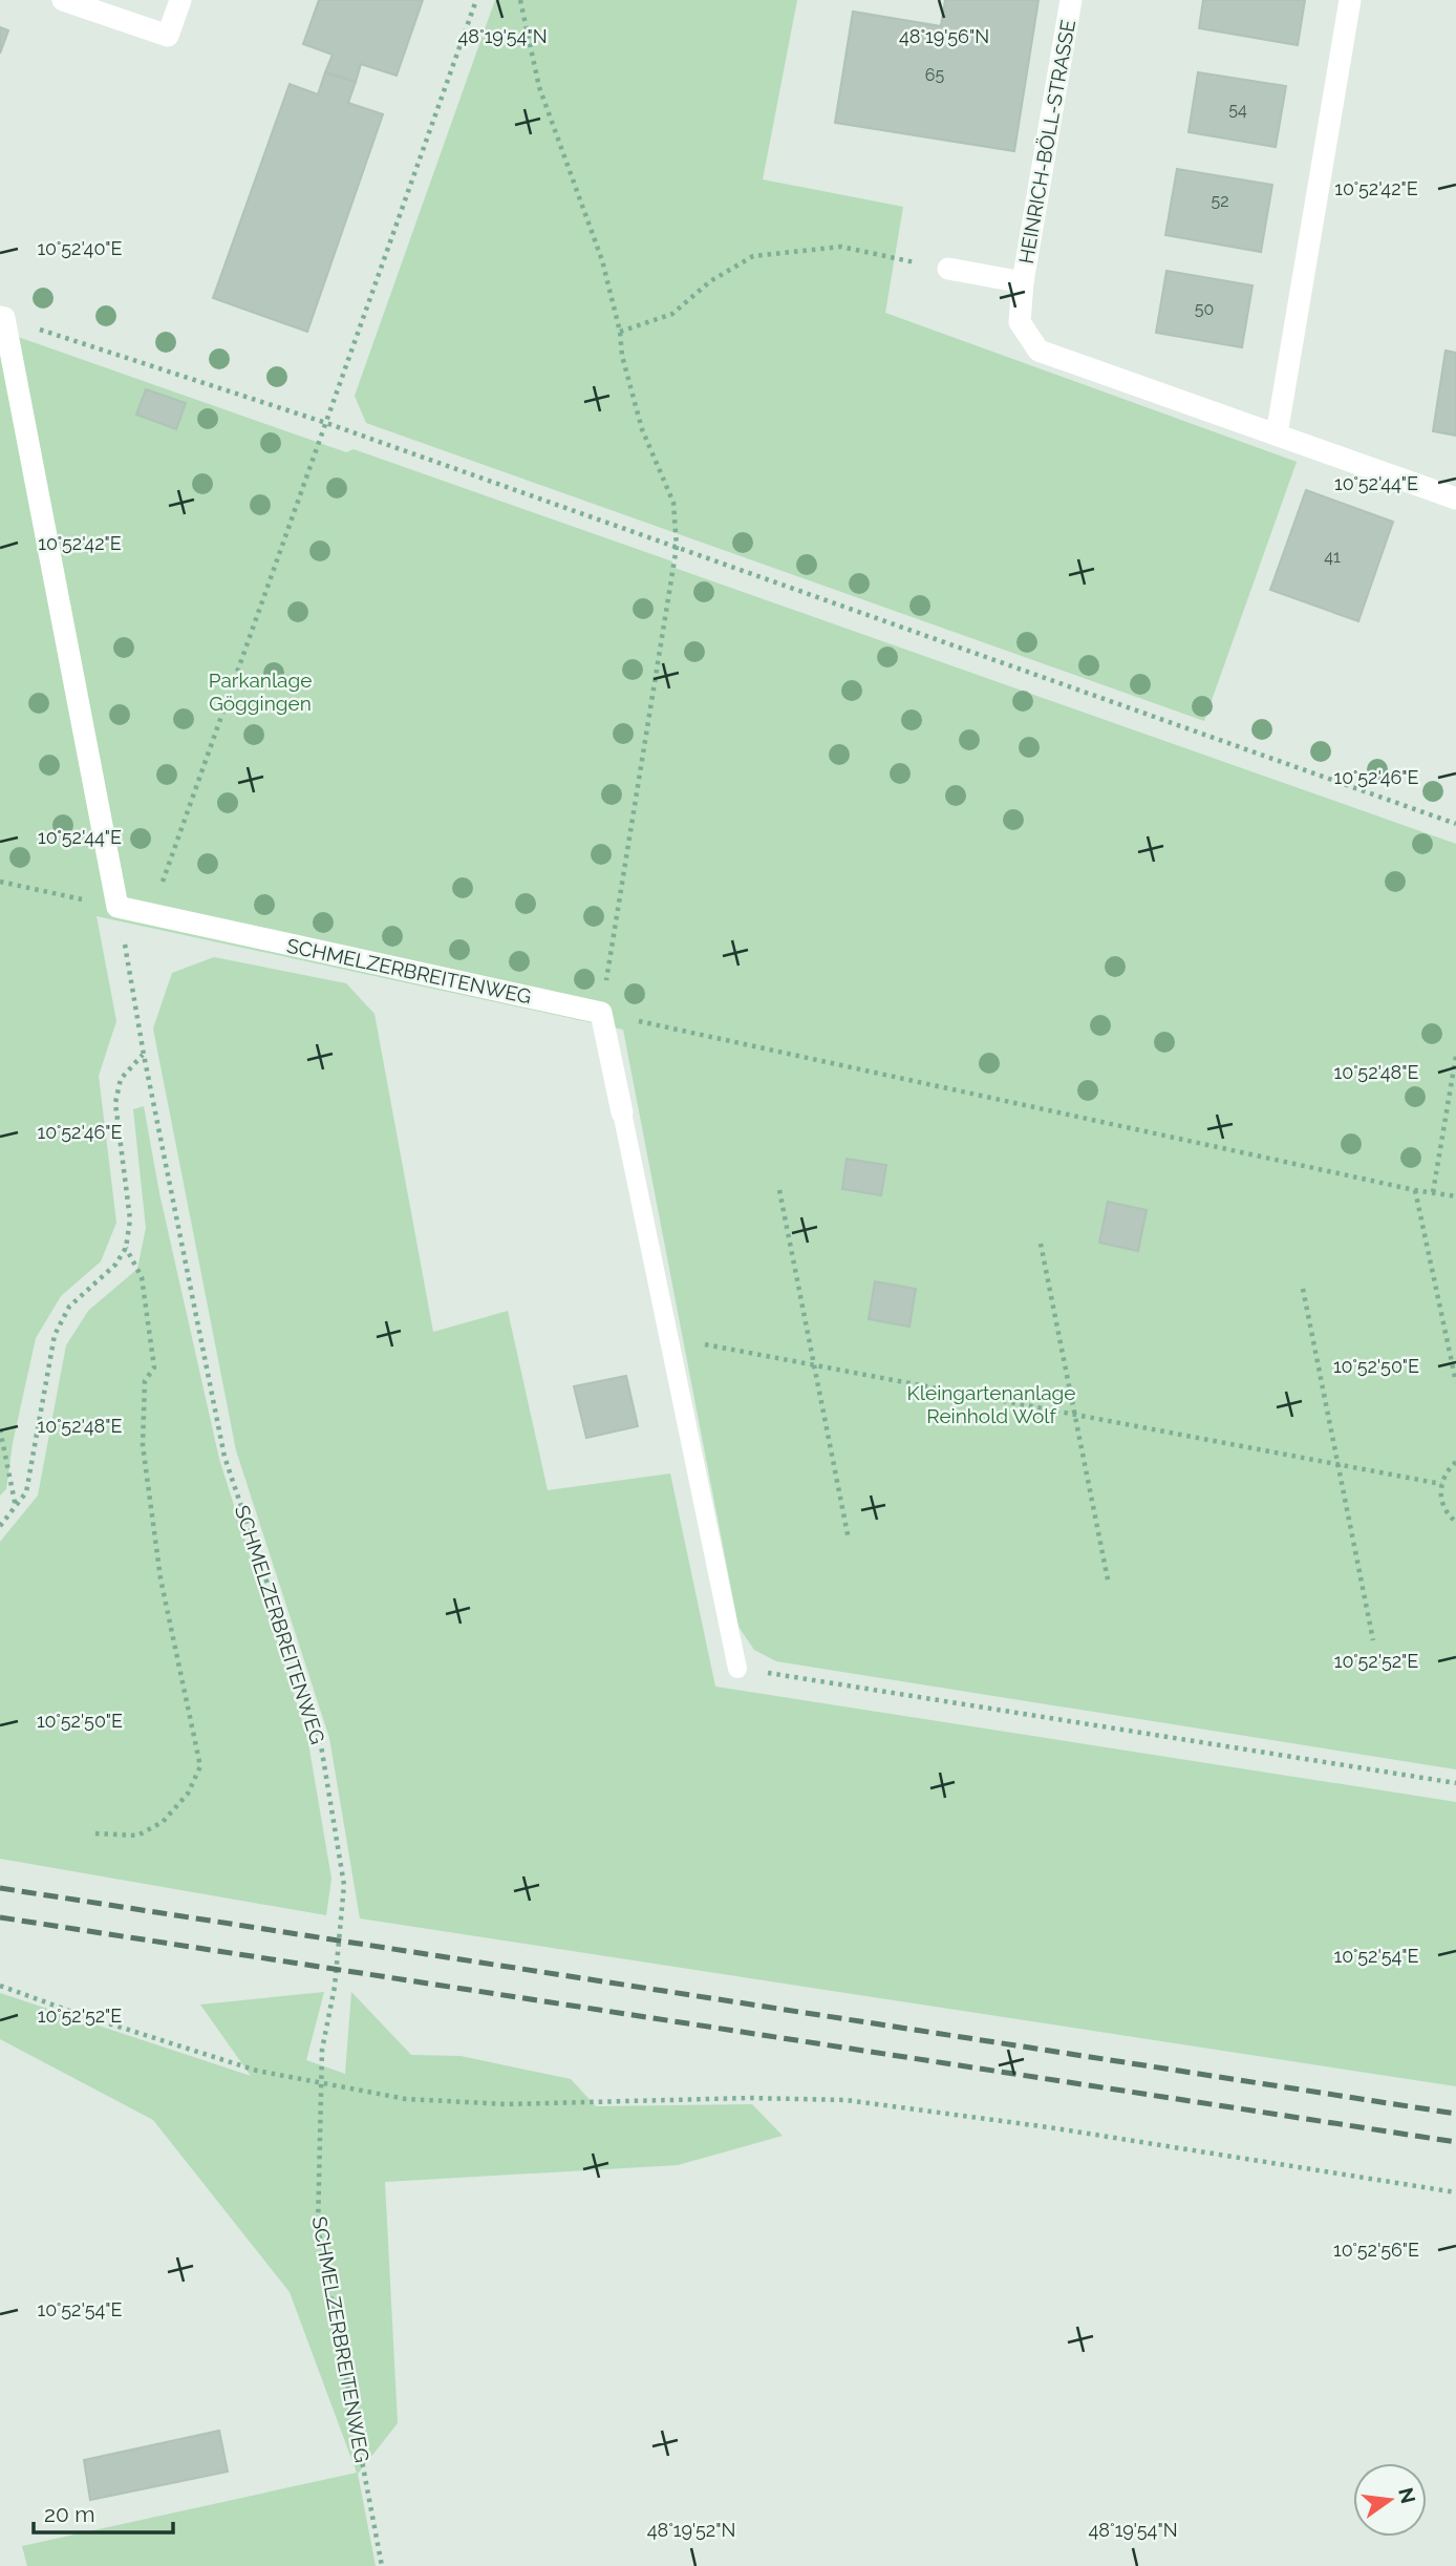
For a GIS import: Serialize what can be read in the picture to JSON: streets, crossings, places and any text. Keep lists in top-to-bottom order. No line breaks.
{"streets":{"street":["HEINRICH-BÖLL-STRASSE","SCHMELZERBREITENWEG"]},"parks":["Parkanlage Göggingen","Kleingartenanlage Reinhold Wolf"],"house_numbers":["65","54","52","50","41"],"scale_bar":"20 m","north":"right","coordinates":["48°19'54\"N","48°19'56\"N","10°52'42\"E","10°52'40\"E","10°52'44\"E","10°52'46\"E","10°52'48\"E","10°52'50\"E","10°52'52\"E","10°52'54\"E","10°52'56\"E","48°19'52\"N"]}
